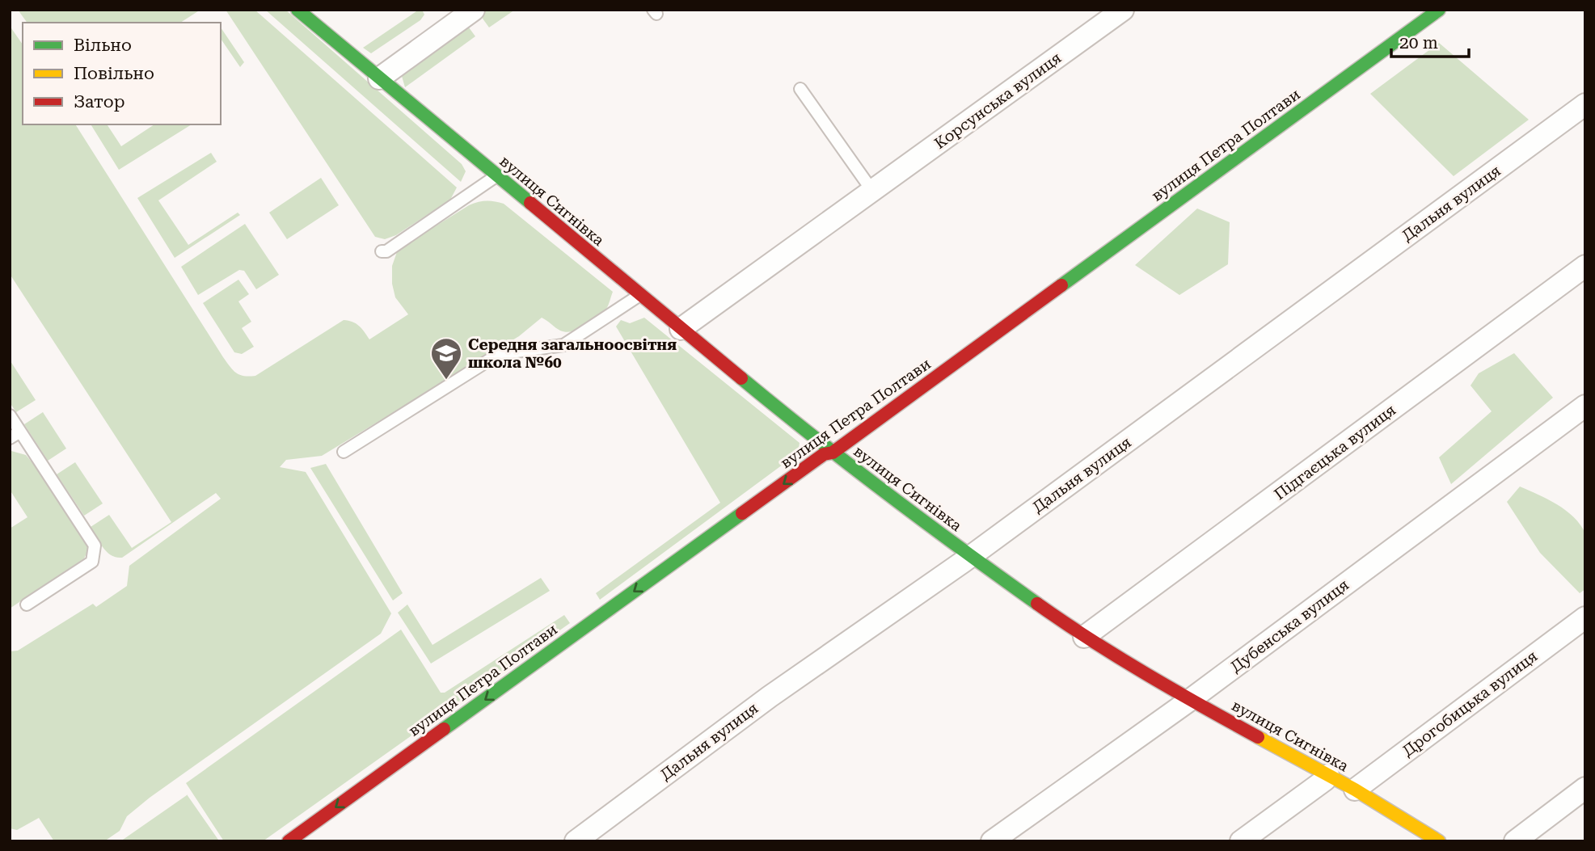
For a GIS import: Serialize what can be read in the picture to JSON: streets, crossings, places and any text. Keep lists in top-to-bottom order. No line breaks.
{"streets":{"street":["Корсунська вулиця","вулиця Петра Полтави","вулиця Сигнівка","Дальня вулиця","Підгаєцька вулиця","Дубенська вулиця","Дрогобицька вулиця"]},"crossings":[["Корсунська вулиця","вулиця Сигнівка"],["вулиця Петра Полтави","вулиця Сигнівка"],["вулиця Сигнівка","Дальня вулиця"],["вулиця Сигнівка","Підгаєцька вулиця"],["вулиця Сигнівка","Дубенська вулиця"],["вулиця Сигнівка","Дрогобицька вулиця"]],"one_way":["вулиця Петра Полтави"],"places":{"school or university":["Середня загальноосвітня школа №60"]},"legend":["Вільно","Повільно","Затор"],"scale_bar":"20 m"}
